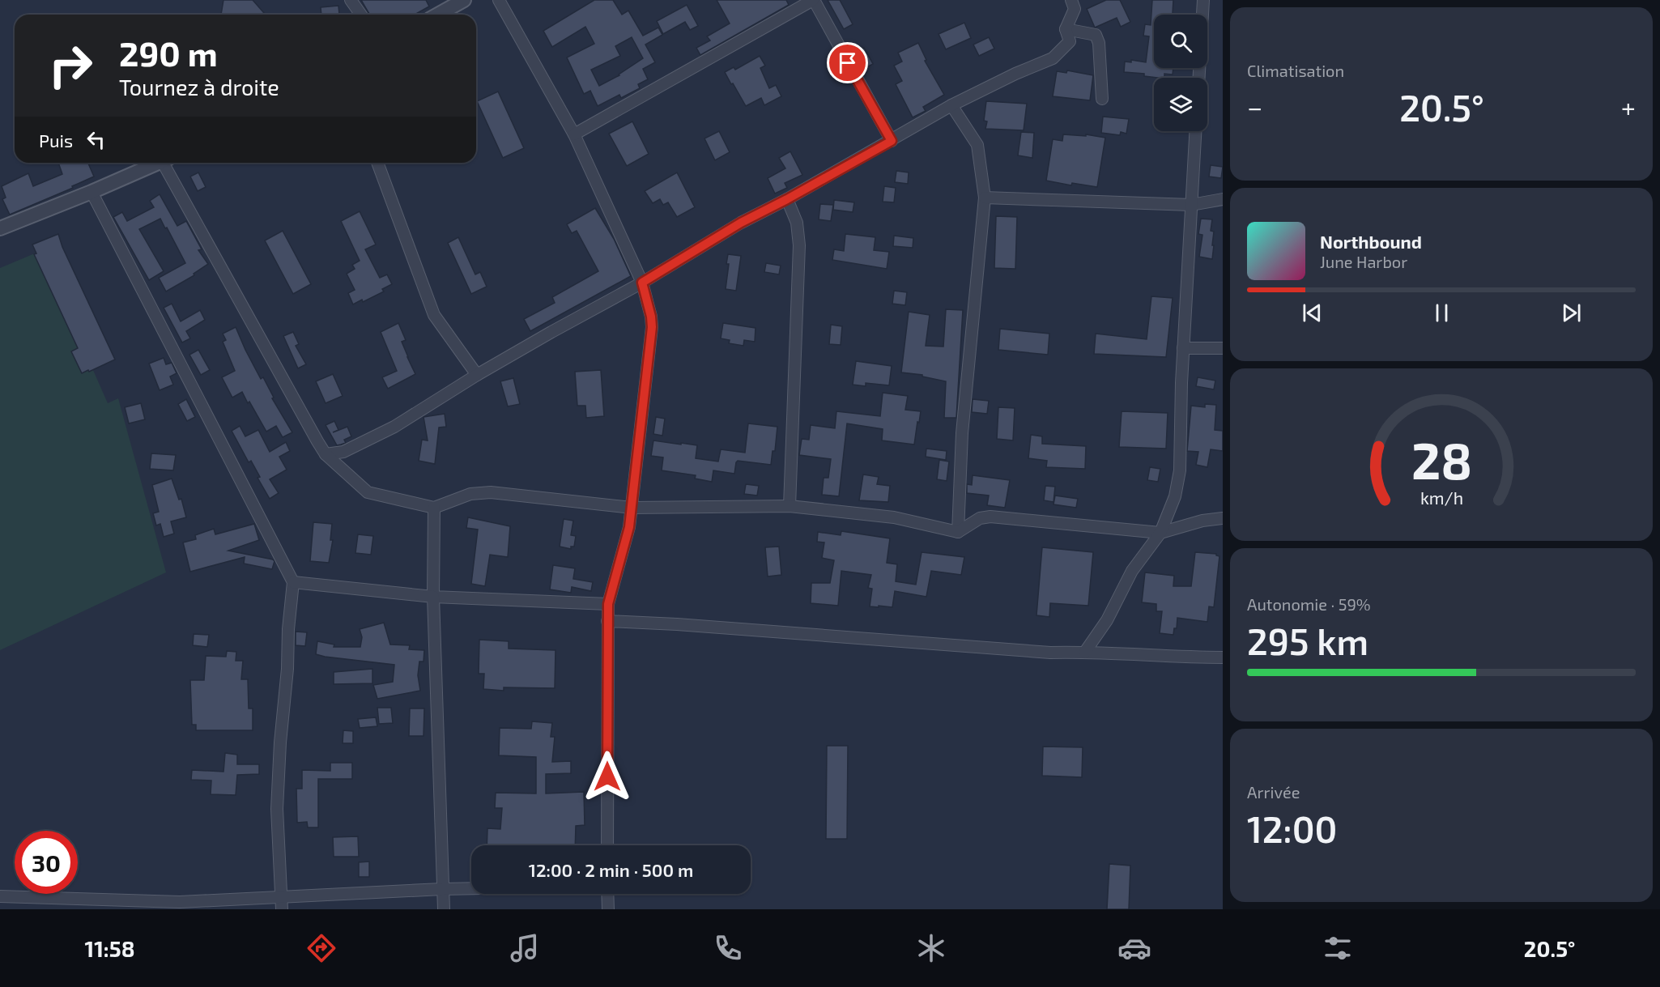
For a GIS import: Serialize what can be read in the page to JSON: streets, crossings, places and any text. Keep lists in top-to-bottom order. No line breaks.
{"page":{"tile":["Climatisation",["Autonomie · 59%","295 km"],["Arrivée","12:00"]],"turn":["290 m","Tournez à droite"],"heat":["−","20.5°","+"],"then":"Puis","song":["Northbound","June Harbor"],"limit":"30","trip":"12:00 · 2 min · 500 m","tabs":["11:58","20.5°"],"gauge":["28","km/h"]}}
